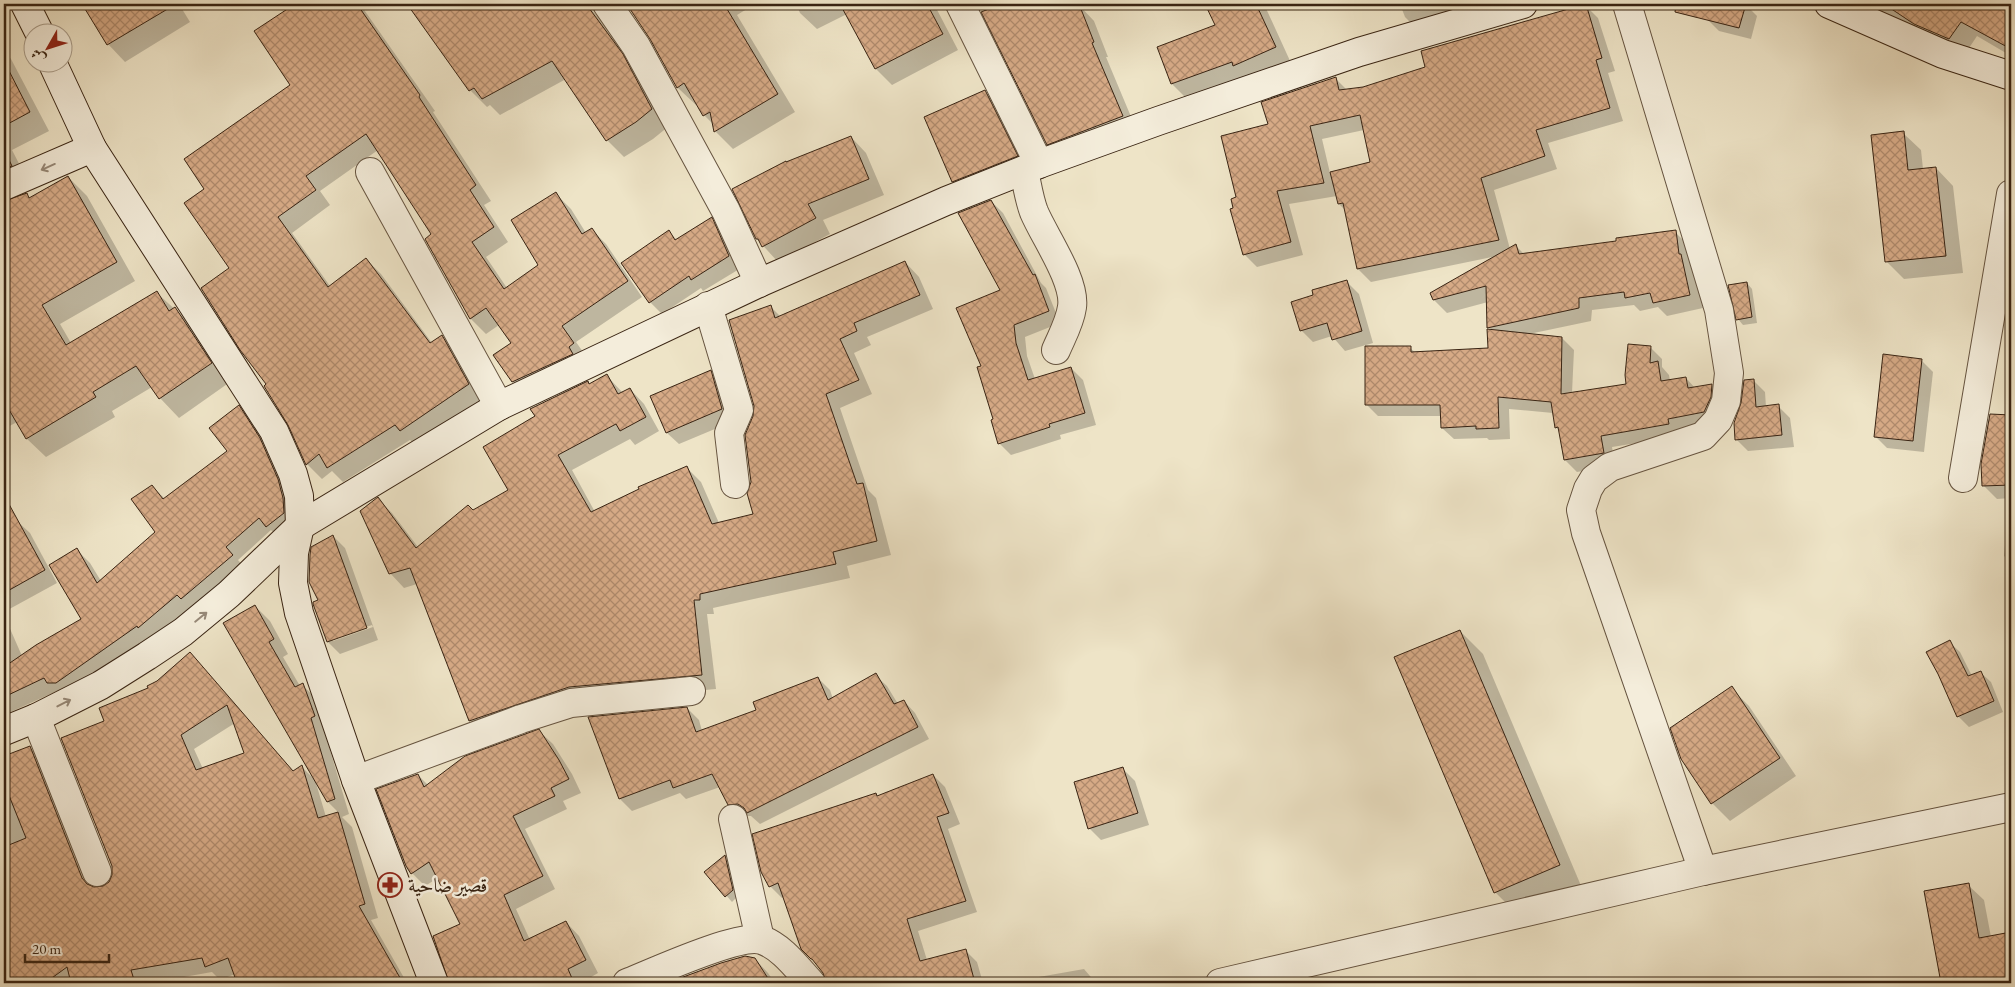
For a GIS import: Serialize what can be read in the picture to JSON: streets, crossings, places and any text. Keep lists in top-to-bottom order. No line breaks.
{"places":{"pharmacy":["قصير ضاحية"]},"scale_bar":"20 m","north":"bottom left"}
